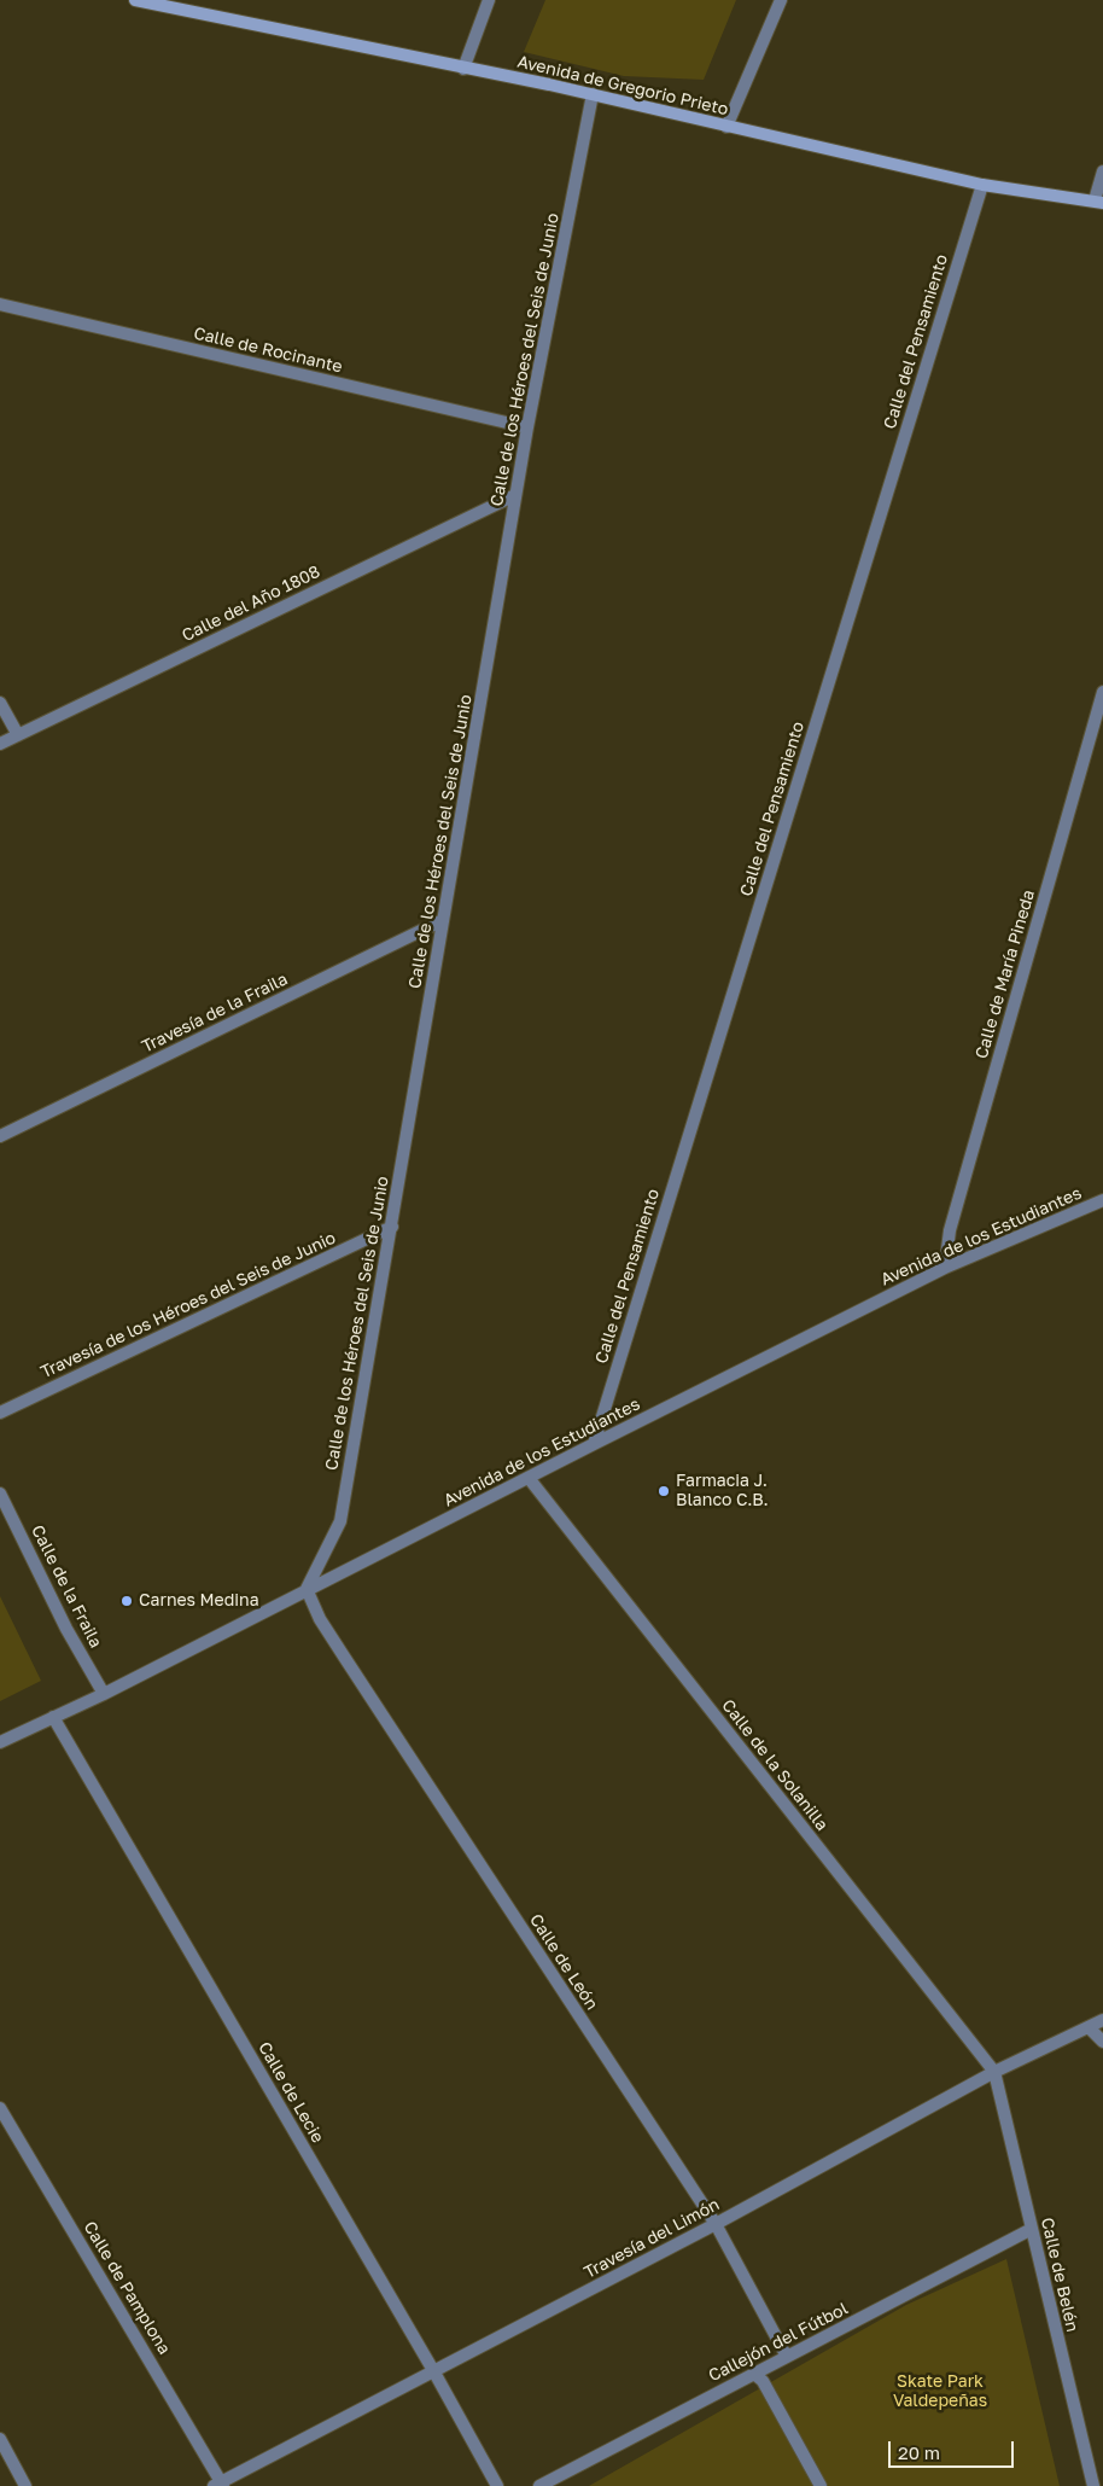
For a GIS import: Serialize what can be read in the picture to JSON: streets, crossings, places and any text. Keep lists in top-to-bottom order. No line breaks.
{"streets":{"street":["Avenida de Gregorio Prieto","Calle del Pensamiento","Calle de Rocinante","Calle de los Héroes del Seis de Junio","Calle del Año 1808","Calle de María Pineda","Travesía de la Fraila","Avenida de los Estudiantes","Travesía de los Héroes del Seis de Junio","Calle de la Fraila","Calle de la Solanilla","Calle de León","Calle de Lecie","Travesía del Limón","Calle de Belén","Calle de Pamplona","Callejón del Fútbol"]},"crossings":[["Avenida de Gregorio Prieto","Calle del Pensamiento"],["Avenida de Gregorio Prieto","Calle de los Héroes del Seis de Junio"],["Calle del Pensamiento","Avenida de los Estudiantes"],["Calle de Rocinante","Calle de los Héroes del Seis de Junio"],["Calle de los Héroes del Seis de Junio","Calle del Año 1808"],["Calle de los Héroes del Seis de Junio","Travesía de la Fraila"],["Calle de los Héroes del Seis de Junio","Avenida de los Estudiantes"],["Calle de los Héroes del Seis de Junio","Travesía de los Héroes del Seis de Junio"],["Calle de los Héroes del Seis de Junio","Calle de León"],["Calle de María Pineda","Avenida de los Estudiantes"],["Avenida de los Estudiantes","Calle de la Fraila"],["Avenida de los Estudiantes","Calle de la Solanilla"],["Avenida de los Estudiantes","Calle de León"],["Avenida de los Estudiantes","Calle de Lecie"],["Calle de la Solanilla","Travesía del Limón"],["Calle de la Solanilla","Calle de Belén"],["Calle de León","Travesía del Limón"],["Calle de León","Callejón del Fútbol"],["Calle de Lecie","Travesía del Limón"],["Travesía del Limón","Calle de Belén"],["Travesía del Limón","Calle de Pamplona"],["Calle de Belén","Callejón del Fútbol"]],"parks":["Skate Park Valdepeñas"],"places":["Farmacia J. Blanco C.B.","Carnes Medina"],"scale_bar":"20 m"}
